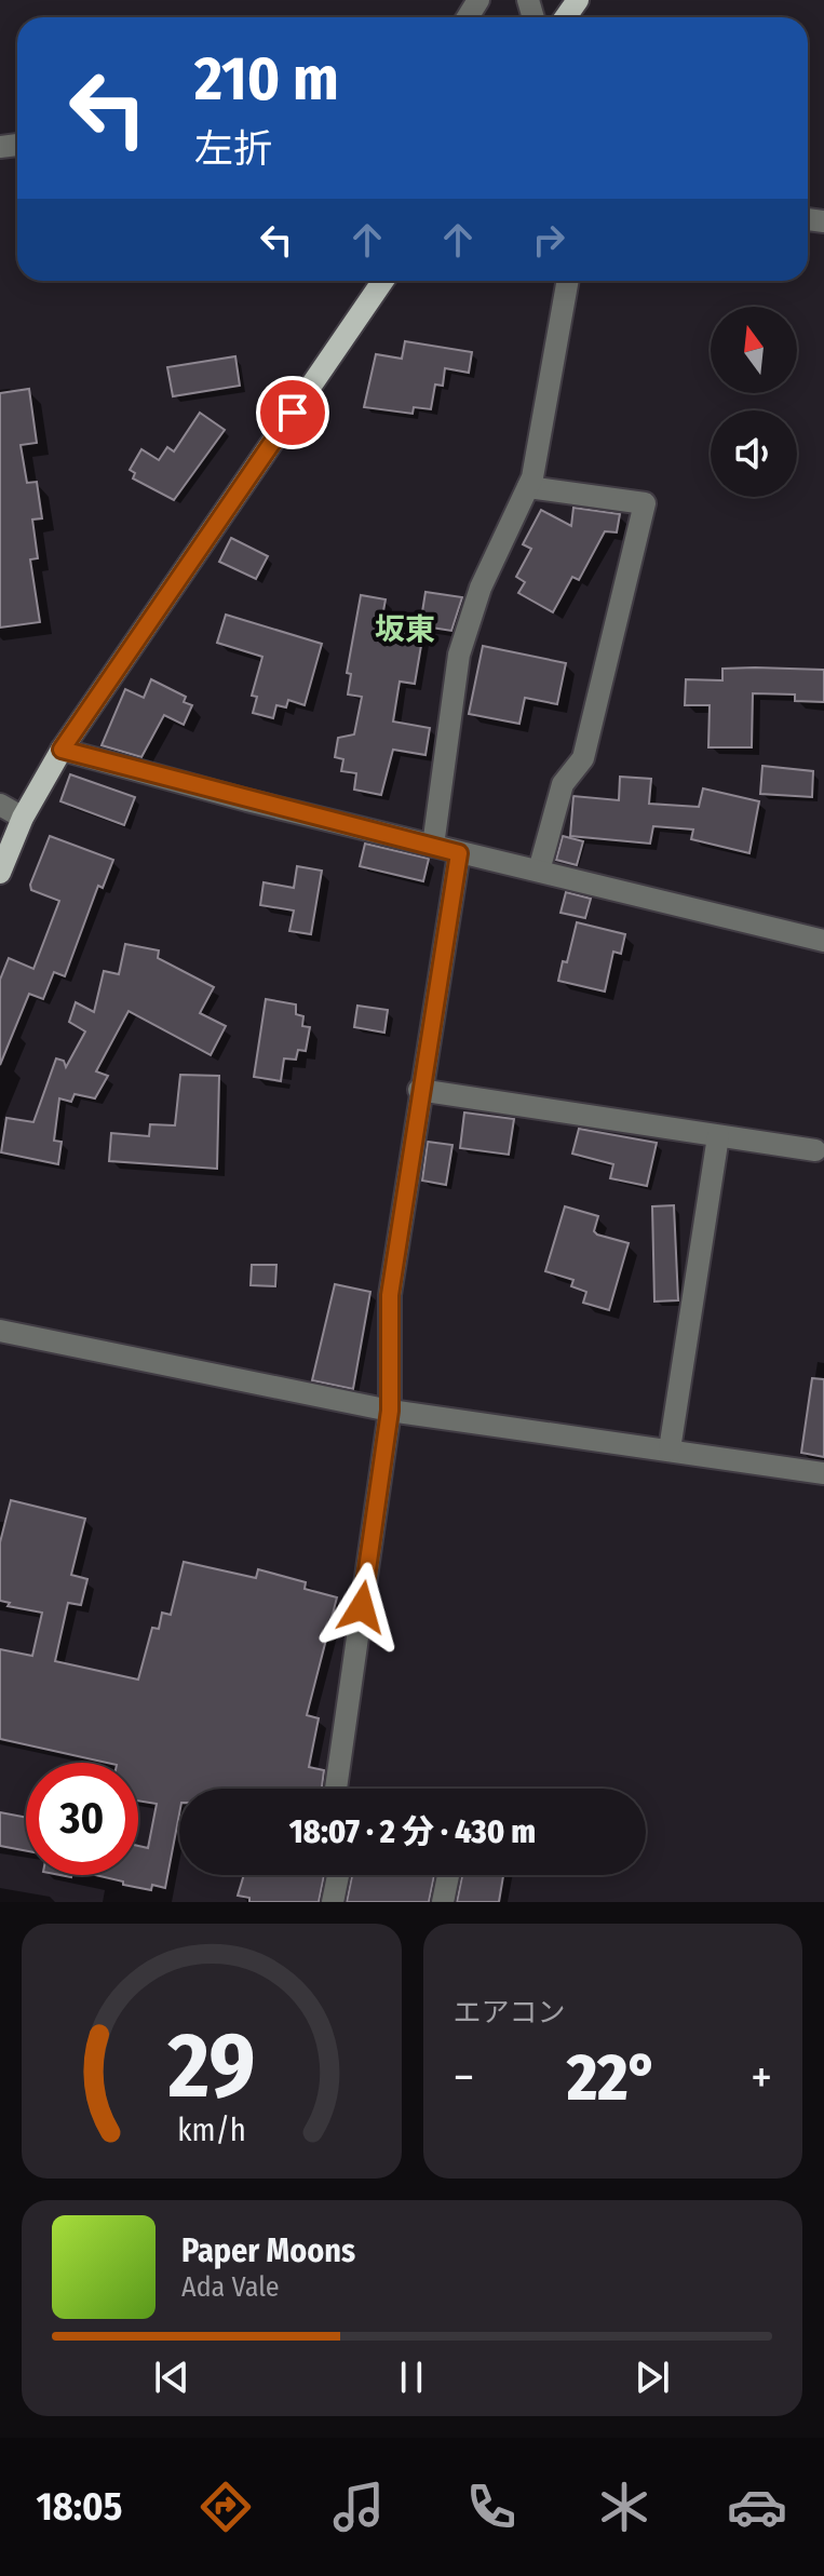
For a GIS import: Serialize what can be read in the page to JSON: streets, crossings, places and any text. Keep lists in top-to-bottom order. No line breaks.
{"districts":["坂東"],"north":"top","page":{"turn":["210 m","左折"],"limit":"30","trip":"18:07 · 2 分 · 430 m","tile":"エアコン","heat":["−","22°","+"],"song":["Paper Moons","Ada Vale"],"tabs":"18:05","gauge":["29","km/h"]}}
